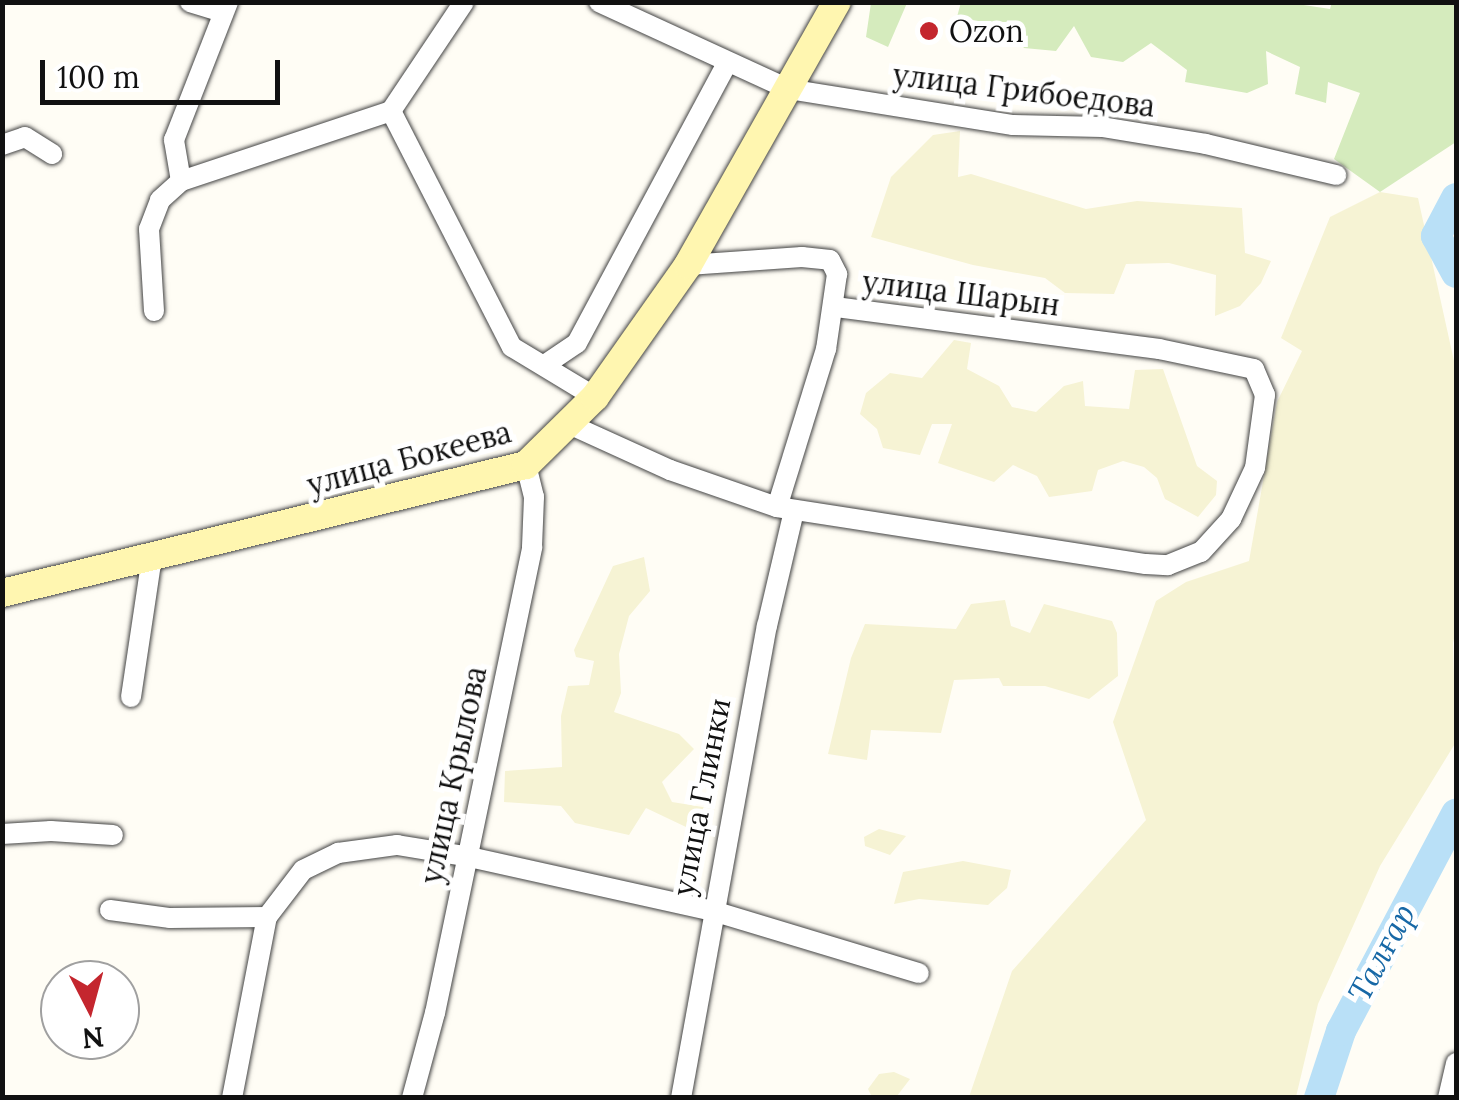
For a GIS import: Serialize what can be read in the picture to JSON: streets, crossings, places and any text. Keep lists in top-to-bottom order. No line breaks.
{"streets":{"main road":["улица Бокеева"],"street":["улица Грибоедова","улица Шарын","улица Крылова","улица Глинки"]},"crossings":[["улица Шарын","улица Глинки"],["улица Бокеева","улица Крылова"]],"water":["Талғар"],"places":["Ozon"],"scale_bar":"100 m","north":"bottom"}
